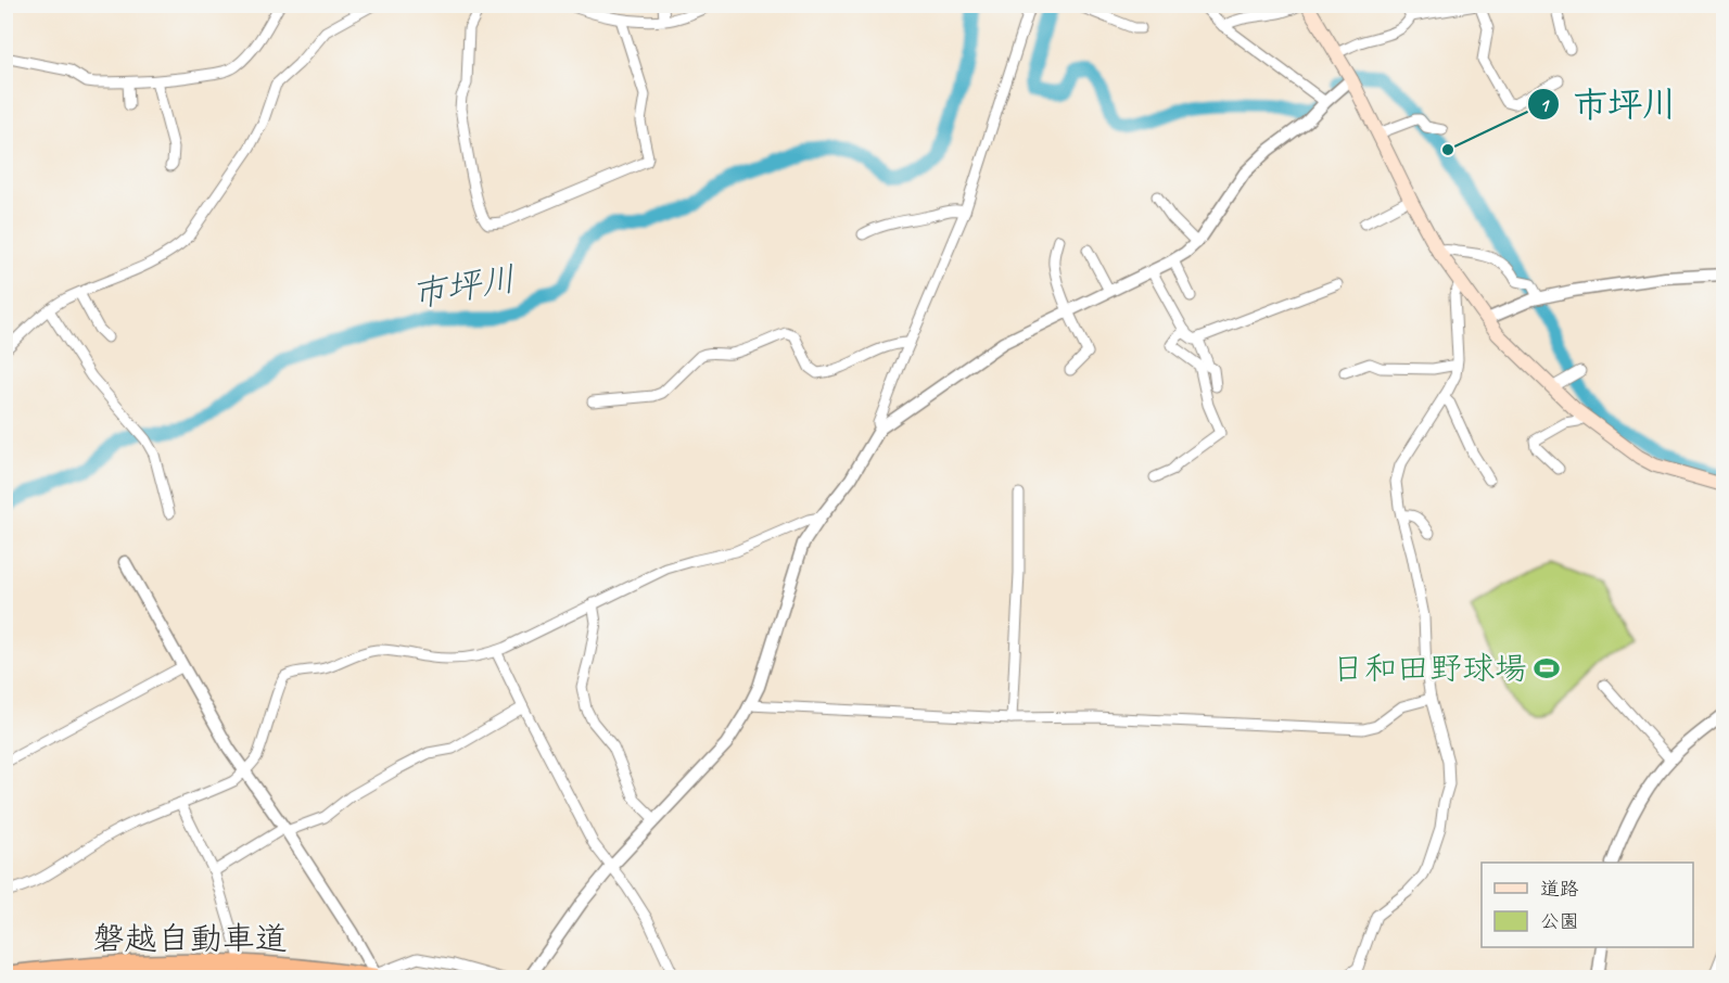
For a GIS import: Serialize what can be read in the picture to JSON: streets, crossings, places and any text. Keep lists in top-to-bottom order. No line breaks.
{"streets":{"highway":["磐越自動車道"]},"water":["市坪川"],"places":{"other":["市坪川"],"sports":["日和田野球場"]},"legend":["道路","公園"]}
